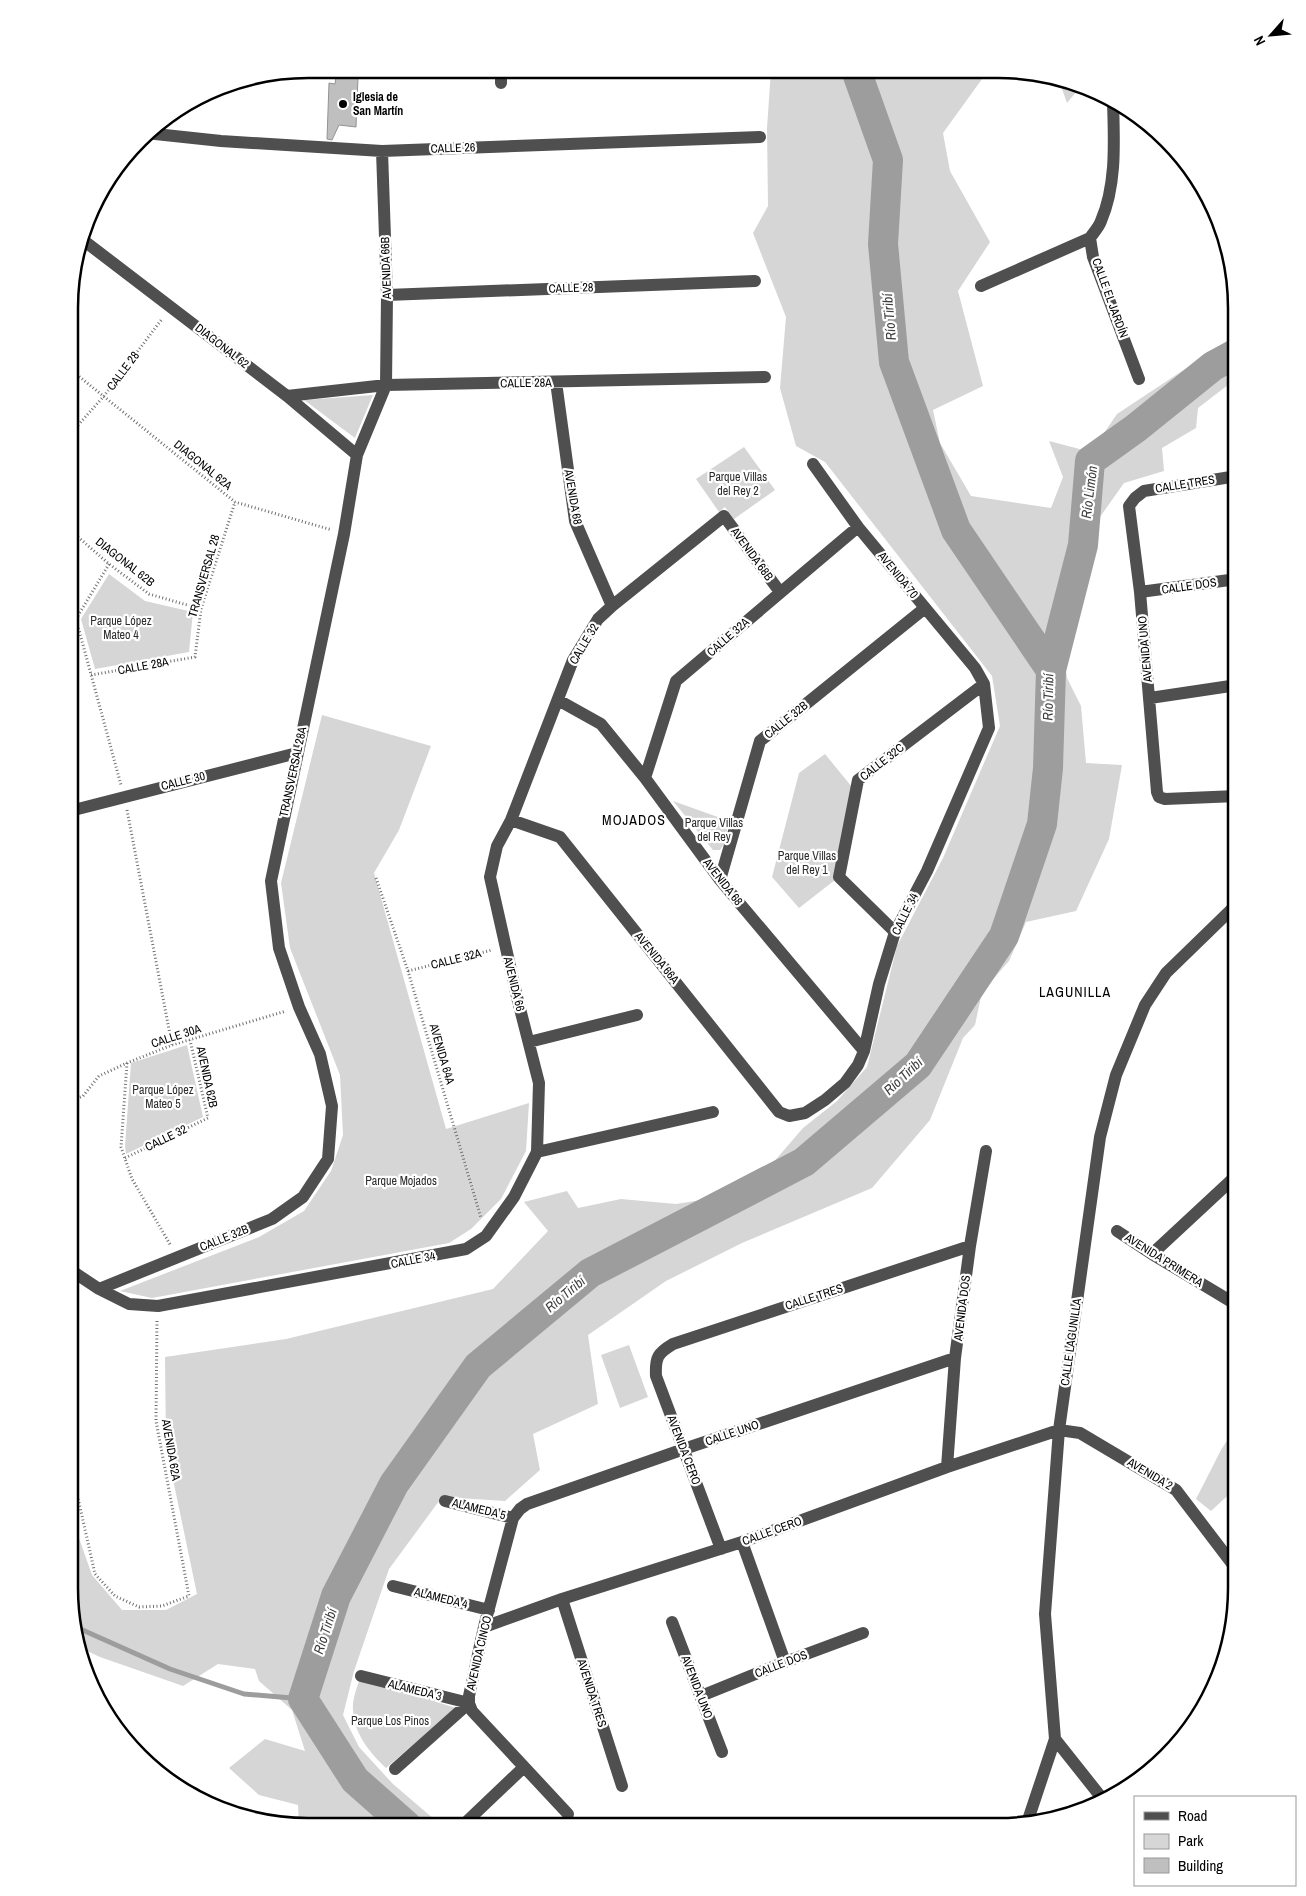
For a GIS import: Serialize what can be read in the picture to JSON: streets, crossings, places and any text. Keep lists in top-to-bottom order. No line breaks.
{"streets":{"street":["CALLE 26","AVENIDA 66B","CALLE 28","CALLE EL JARDÍN","DIAGONAL 62","CALLE 28A","CALLE TRES","AVENIDA 68","AVENIDA 68B","AVENIDA 70","CALLE DOS","CALLE 32A","CALLE 32","AVENIDA UNO","CALLE 32B","CALLE 32C","TRANSVERSAL 28A","CALLE 30","CALLE 34","AVENIDA 66A","AVENIDA 66","AVENIDA PRIMERA","AVENIDA DOS","CALLE LAGUNILLA","CALLE UNO","AVENIDA CERO","AVENIDA 2","ALAMEDA 5","CALLE CERO","ALAMEDA 4","AVENIDA CINCO","ALAMEDA 3","AVENIDA TRES"],"path":["DIAGONAL 62A","DIAGONAL 62B","TRANSVERSAL 28","CALLE 30A","AVENIDA 64A","AVENIDA 62B","AVENIDA 62A"]},"crossings":[["CALLE 26","AVENIDA 66B"],["AVENIDA 66B","CALLE 28"],["AVENIDA 66B","CALLE 28A"],["AVENIDA 66B","TRANSVERSAL 28A"],["CALLE 28","DIAGONAL 62"],["CALLE 28","DIAGONAL 62A"],["DIAGONAL 62","CALLE 28A"],["DIAGONAL 62","TRANSVERSAL 28A"],["CALLE 28A","AVENIDA 68"],["CALLE 28A","TRANSVERSAL 28"],["CALLE 28A","TRANSVERSAL 28A"],["DIAGONAL 62A","TRANSVERSAL 28"],["DIAGONAL 62A","TRANSVERSAL 28A"],["CALLE TRES","AVENIDA UNO"],["CALLE TRES","AVENIDA DOS"],["CALLE TRES","AVENIDA CERO"],["AVENIDA 68","CALLE 32A"],["AVENIDA 68","CALLE 32"],["AVENIDA 68","CALLE 32B"],["AVENIDA 68","CALLE 34"],["AVENIDA 68B","CALLE 32A"],["AVENIDA 68B","CALLE 32"],["DIAGONAL 62B","TRANSVERSAL 28"],["AVENIDA 70","CALLE 32A"],["AVENIDA 70","CALLE 32B"],["AVENIDA 70","CALLE 32C"],["AVENIDA 70","CALLE 34"],["CALLE DOS","AVENIDA UNO"],["CALLE 32A","AVENIDA 66"],["CALLE 32A","AVENIDA 64A"],["CALLE 32","AVENIDA 66A"],["CALLE 32","AVENIDA 66"],["CALLE 32","AVENIDA 62B"],["CALLE 32B","TRANSVERSAL 28A"],["CALLE 32B","CALLE 34"],["CALLE 32C","CALLE 34"],["TRANSVERSAL 28A","CALLE 30"],["TRANSVERSAL 28A","CALLE 30A"],["CALLE 34","AVENIDA 66A"],["CALLE 34","AVENIDA 66"],["CALLE 34","AVENIDA 64A"],["CALLE 34","AVENIDA 62A"],["AVENIDA 66A","AVENIDA 66"],["CALLE 30A","AVENIDA 62B"],["AVENIDA DOS","CALLE UNO"],["AVENIDA DOS","CALLE CERO"],["CALLE LAGUNILLA","AVENIDA 2"],["CALLE LAGUNILLA","CALLE CERO"],["CALLE UNO","AVENIDA CERO"],["CALLE UNO","ALAMEDA 5"],["CALLE UNO","AVENIDA CINCO"],["AVENIDA CERO","CALLE CERO"],["AVENIDA 2","CALLE CERO"],["ALAMEDA 5","AVENIDA CINCO"],["CALLE CERO","AVENIDA CINCO"],["CALLE CERO","AVENIDA TRES"],["ALAMEDA 4","AVENIDA CINCO"],["AVENIDA CINCO","ALAMEDA 3"]],"districts":["MOJADOS","LAGUNILLA"],"water":["Río Tiribí","Río Limón"],"parks":["Parque Villas del Rey 2","Parque López Mateo 4","Parque Villas del Rey","Parque Villas del Rey 1","Parque López Mateo 5","Parque Mojados","Parque Los Pinos"],"places":["Iglesia de San Martín"],"legend":["Road","Park","Building"],"north":"bottom left"}
